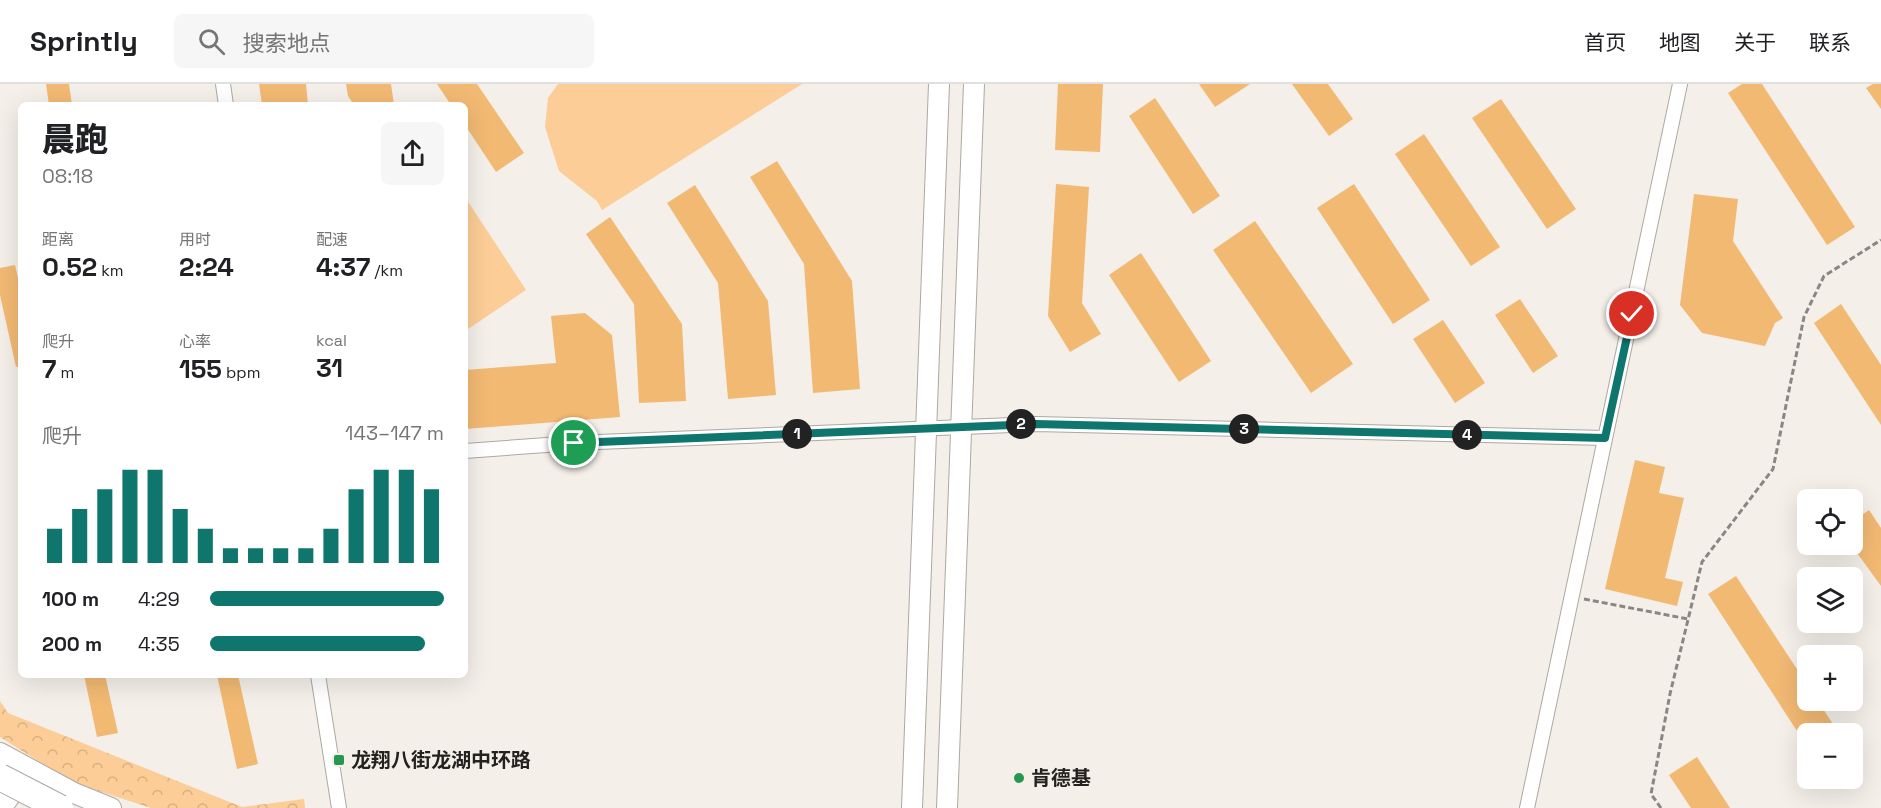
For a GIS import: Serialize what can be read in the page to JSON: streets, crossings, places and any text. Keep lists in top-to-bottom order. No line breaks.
{"places":{"transit":["龙翔八街龙湖中环路"],"other":["肯德基"]},"page":{"header":"Sprintly","search":"搜索地点","nav":["首页","地图","关于","联系"],"heading":["晨跑","08:18"],"stats":[["距离","0.52 km"],["用时","2:24"],["配速","4:37 /km"],["爬升","7 m"],["心率","155 bpm"],["kcal","31"]],"chart":["爬升","143–147 m"],"pins":["2","3","1","4"],"map_buttons":["+","−"],"list":[{"name":"100 m","note":"4:29"},{"name":"200 m","note":"4:35"}]}}
